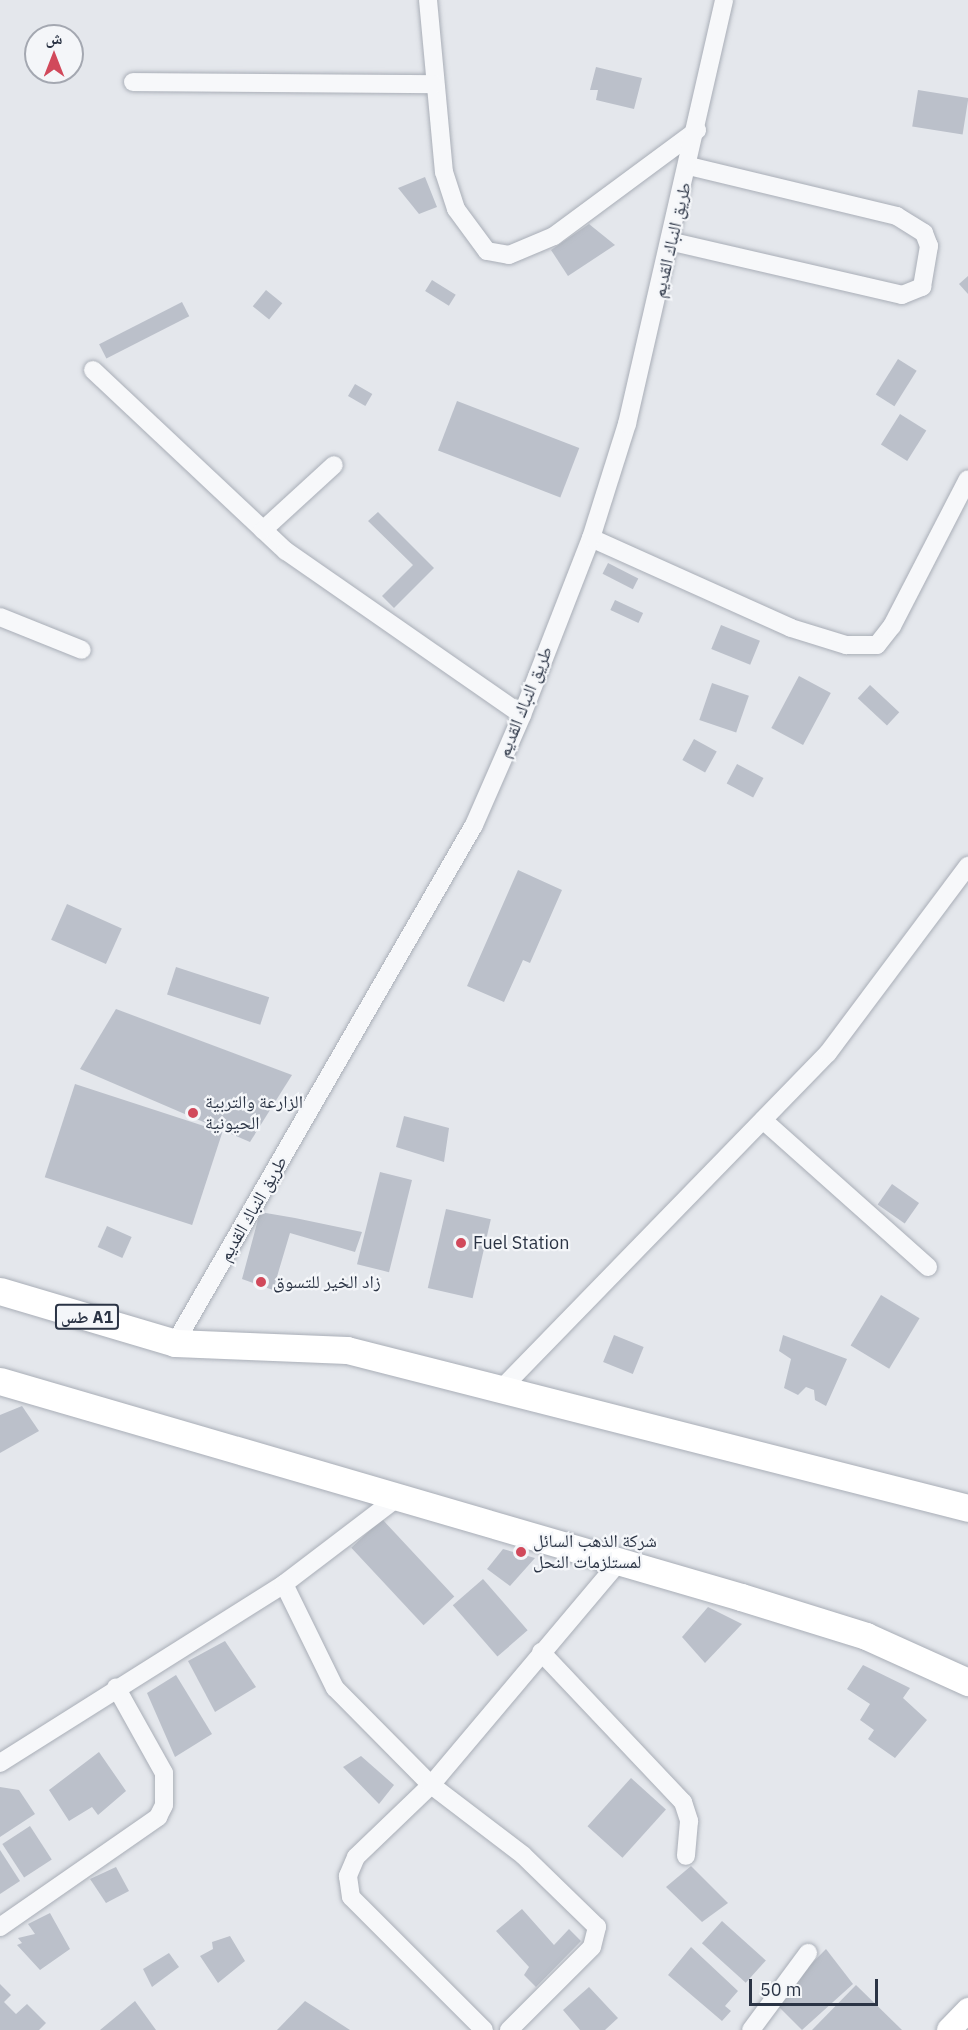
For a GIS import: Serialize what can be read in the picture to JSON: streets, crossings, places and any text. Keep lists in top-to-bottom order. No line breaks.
{"streets":{"highway":["طس A1"],"street":["طريق النباك القديم"]},"crossings":[["طريق النباك القديم","طس A1"]],"places":["الزارعة والتربية الحيونية","Fuel Station","زاد الخير للتسوق","شركة الذهب السائل لمستلزمات النحل"],"scale_bar":"50 m","north":"top"}
